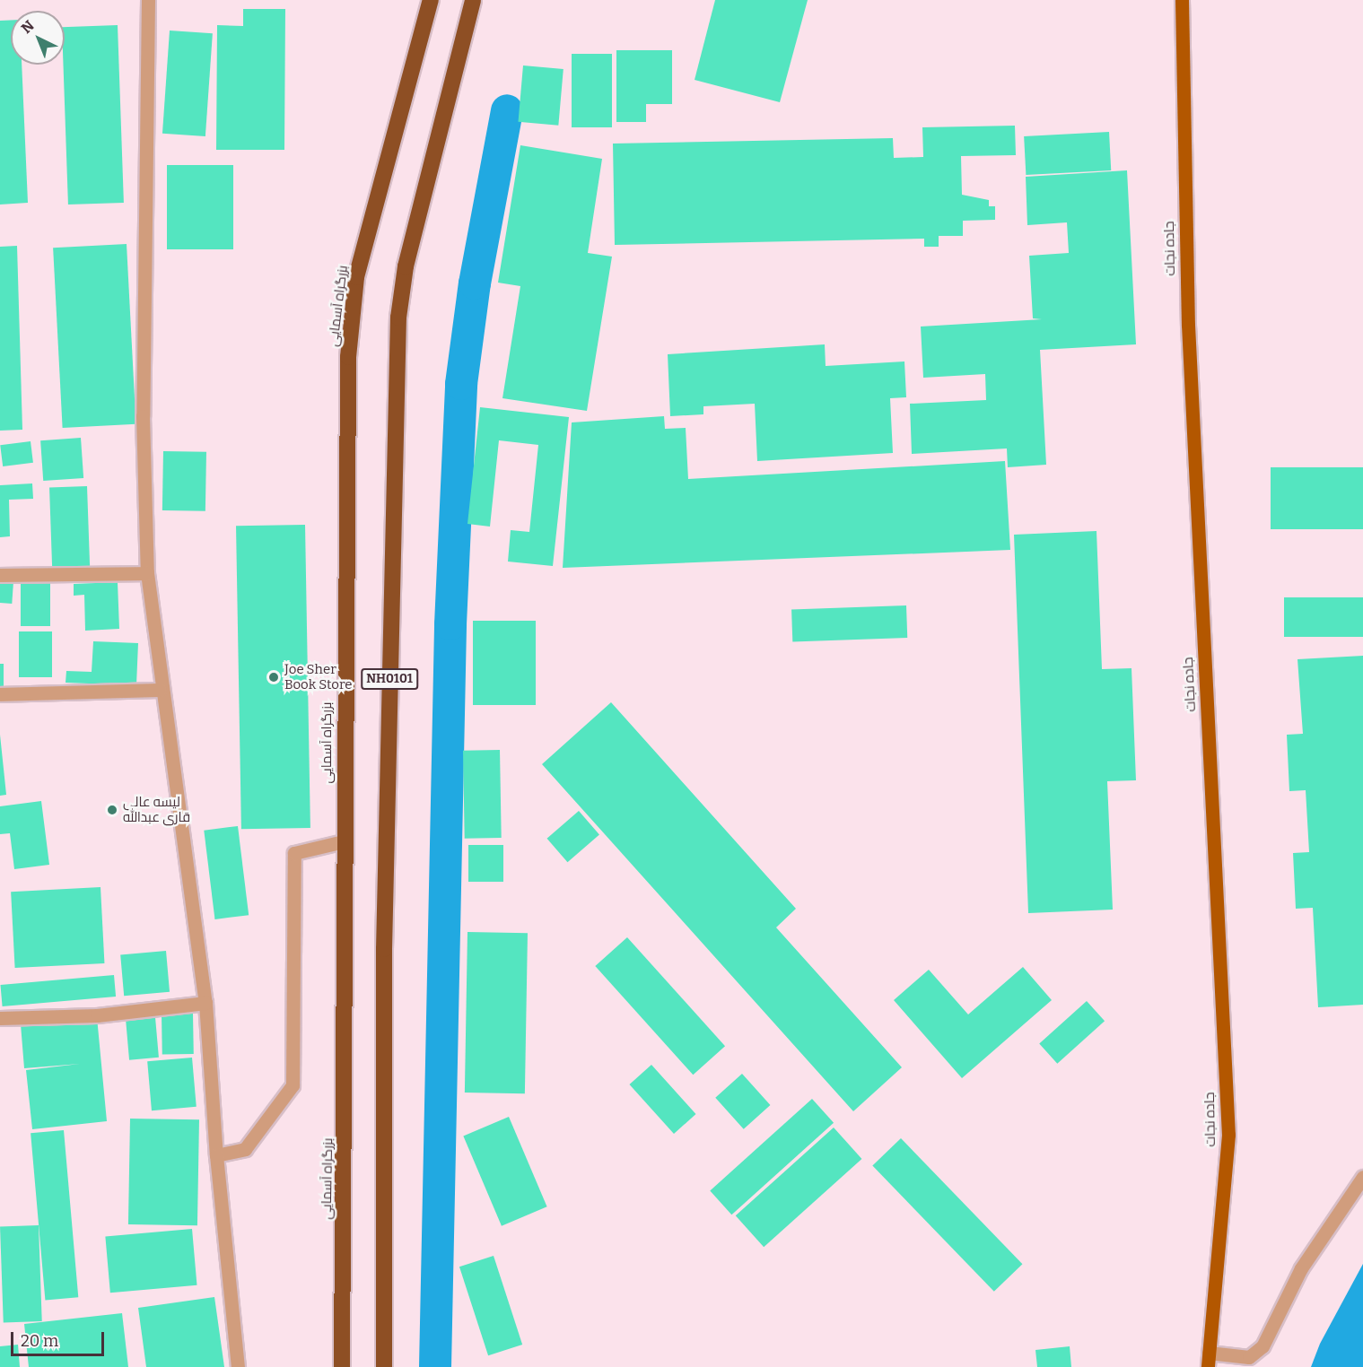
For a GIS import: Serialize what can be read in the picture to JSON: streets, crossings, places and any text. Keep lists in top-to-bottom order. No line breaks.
{"streets":{"highway":["بزرگراه آسمایی","NH0101"],"main road":["جاده نجات"]},"places":["Joe Sher Book Store","لیسه عالی قاری عبدالله"],"scale_bar":"20 m","north":"top left"}
